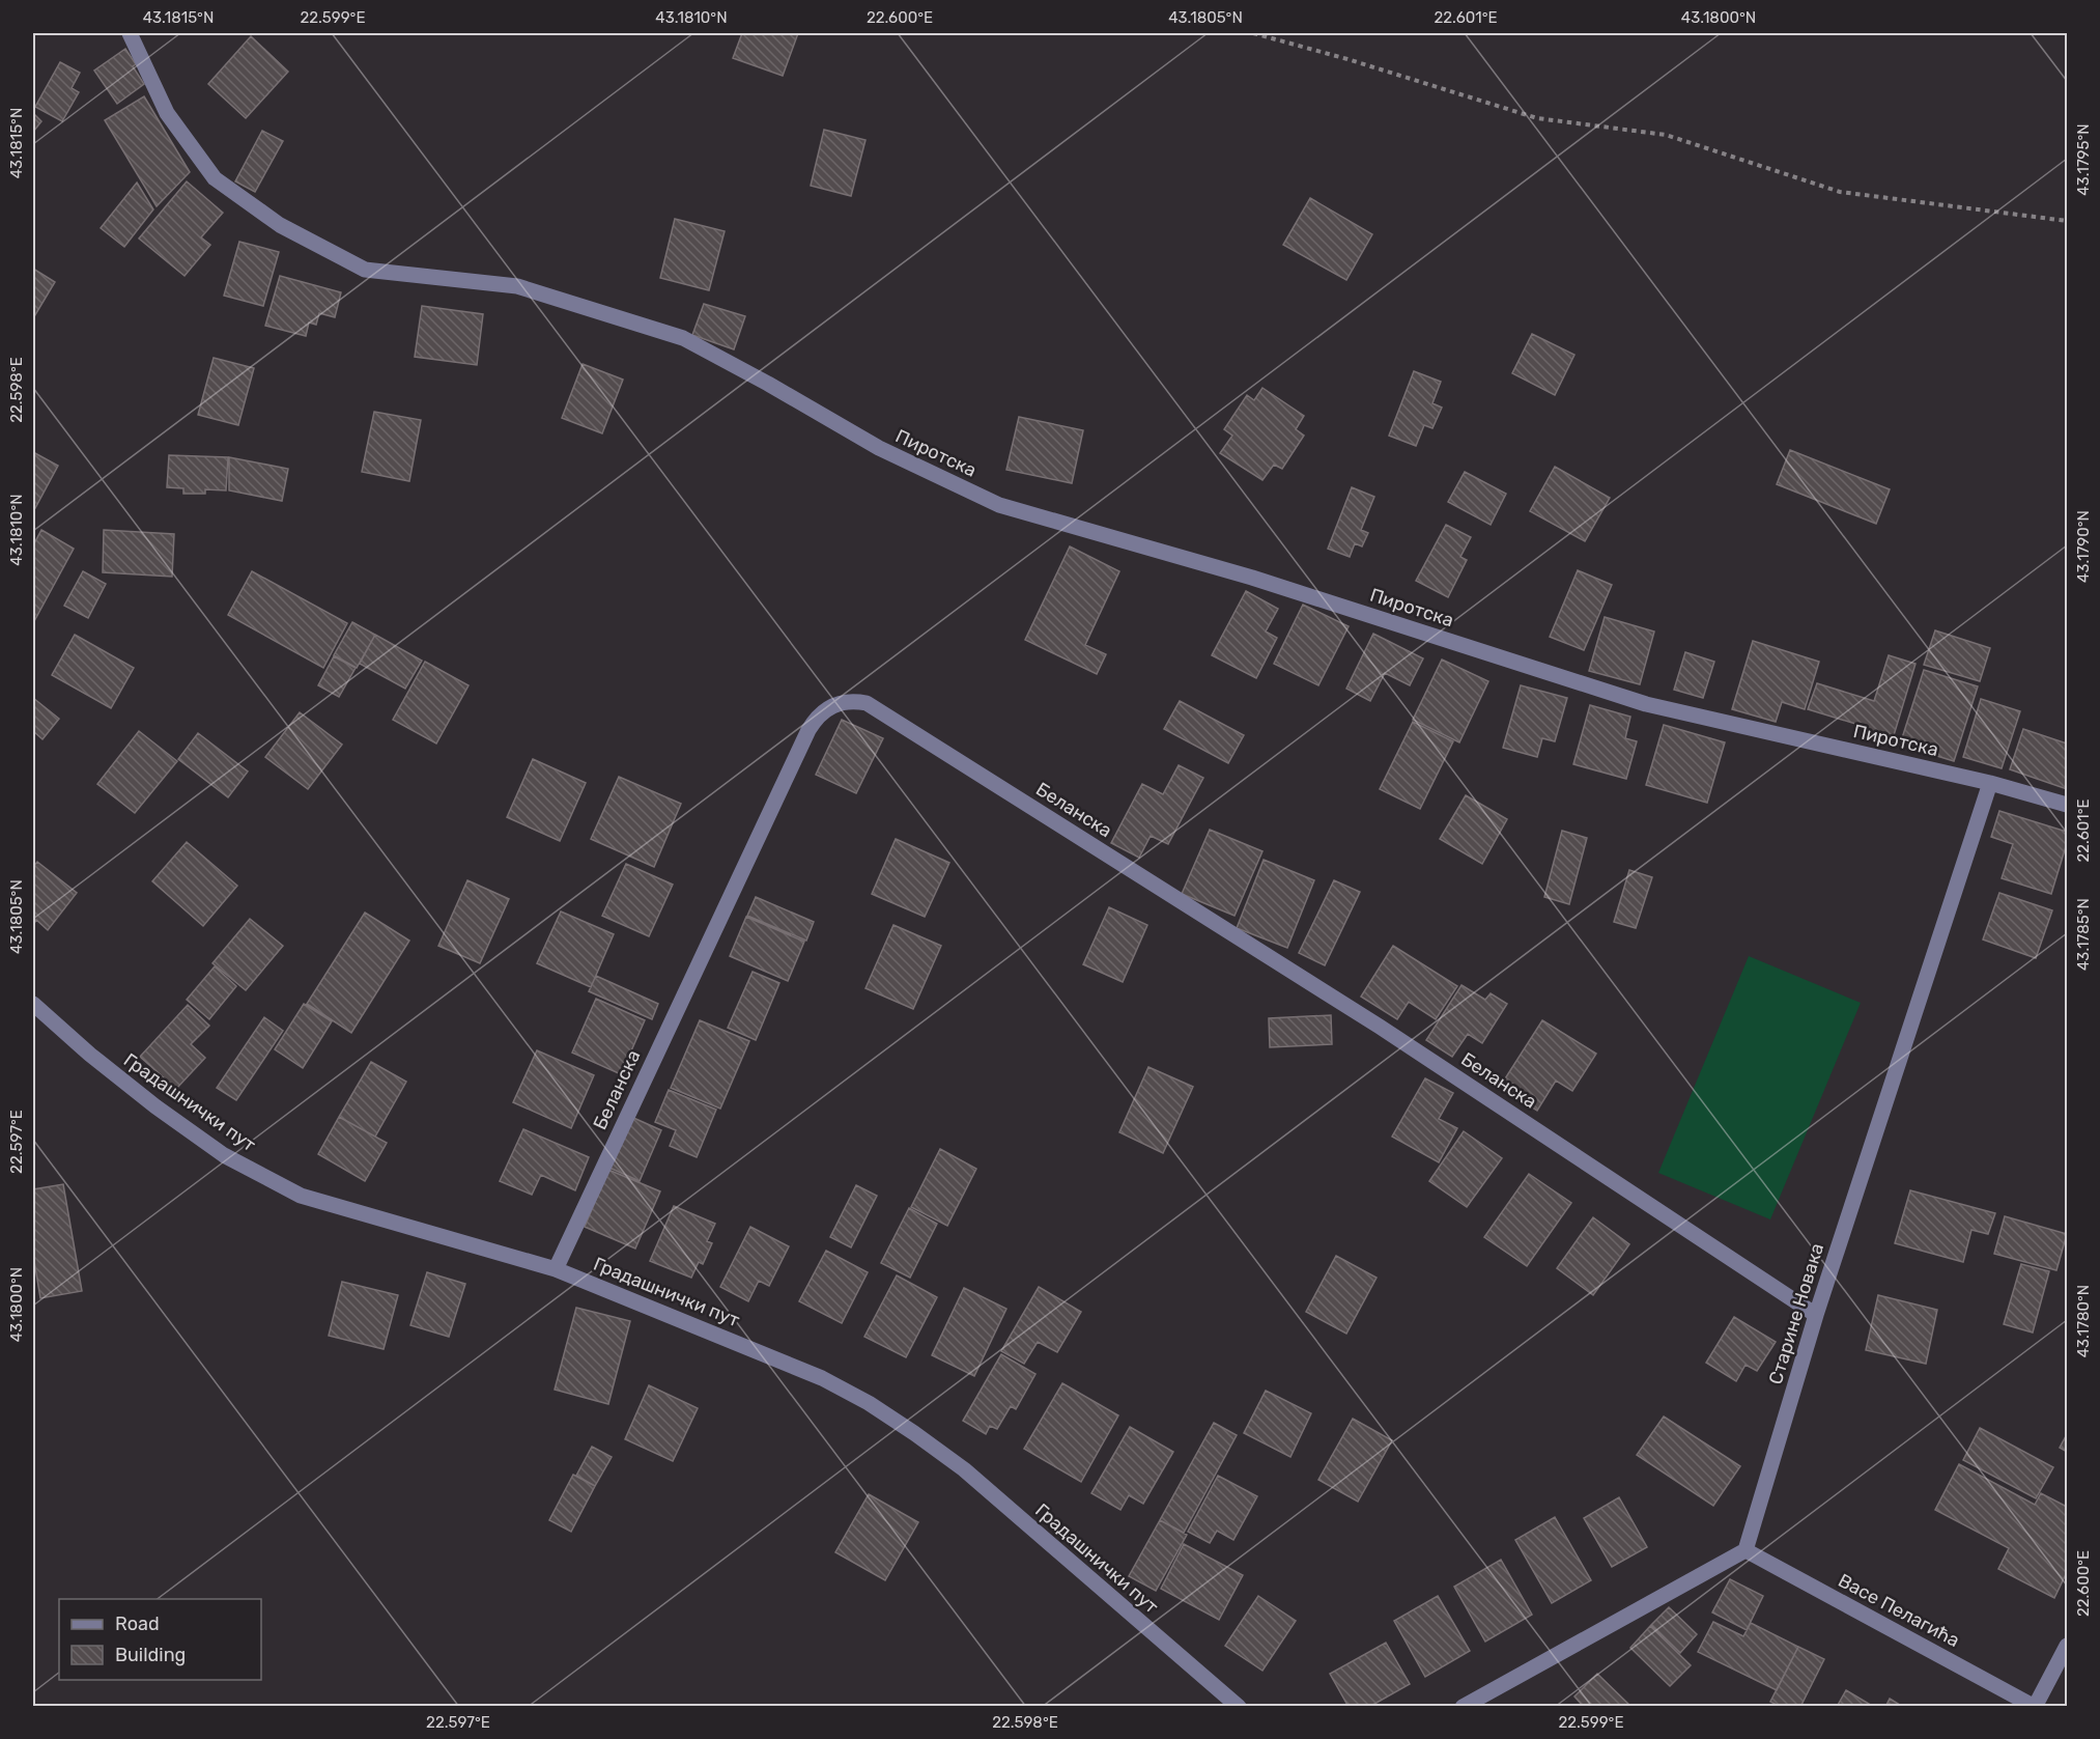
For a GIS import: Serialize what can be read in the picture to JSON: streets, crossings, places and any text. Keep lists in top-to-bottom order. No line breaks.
{"streets":{"street":["Пиротска","Беланска","Градашнички пут","Старине Новака","Васе Пелагића"]},"crossings":[["Пиротска","Старине Новака"],["Беланска","Градашнички пут"],["Беланска","Старине Новака"],["Старине Новака","Васе Пелагића"]],"legend":["Road","Building"],"coordinates":["43.1815°N","22.599°E","43.1810°N","22.600°E","43.1805°N","22.601°E","43.1800°N","43.1795°N","22.598°E","43.1790°N","43.1785°N","22.597°E","43.1780°N"]}
